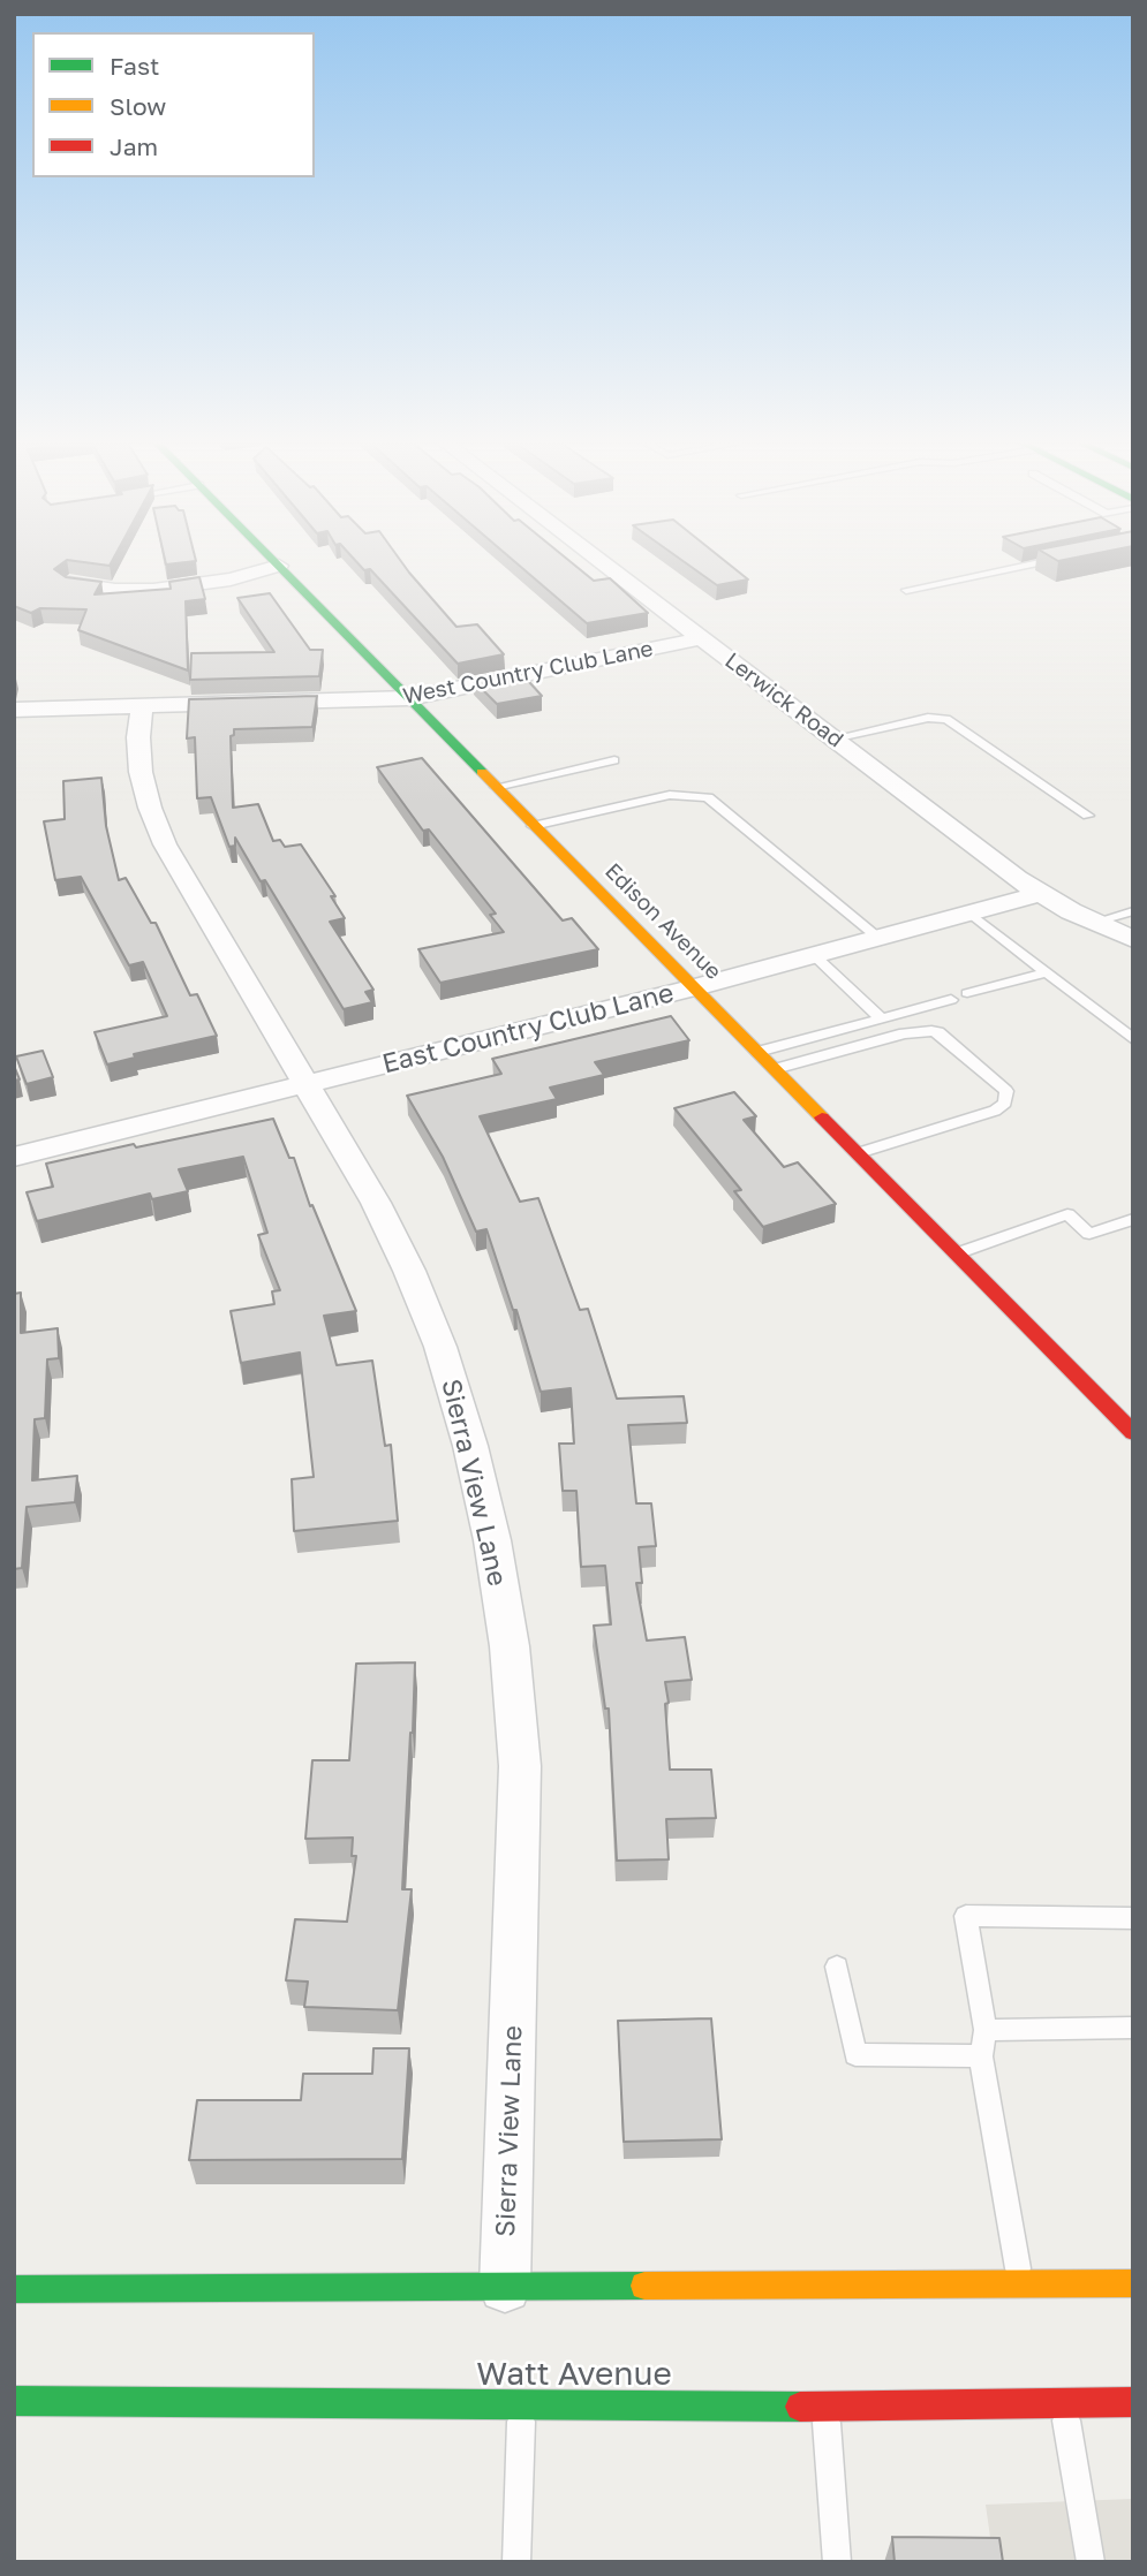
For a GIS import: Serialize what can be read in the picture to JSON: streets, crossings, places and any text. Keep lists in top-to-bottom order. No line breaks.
{"streets":{"main road":["Edison Avenue","Watt Avenue"],"street":["West Country Club Lane","Lerwick Road","East Country Club Lane","Sierra View Lane"]},"crossings":[["West Country Club Lane","Lerwick Road"],["West Country Club Lane","Edison Avenue"],["West Country Club Lane","Sierra View Lane"],["Lerwick Road","East Country Club Lane"],["Edison Avenue","East Country Club Lane"],["East Country Club Lane","Sierra View Lane"]],"legend":["Fast","Slow","Jam"]}
